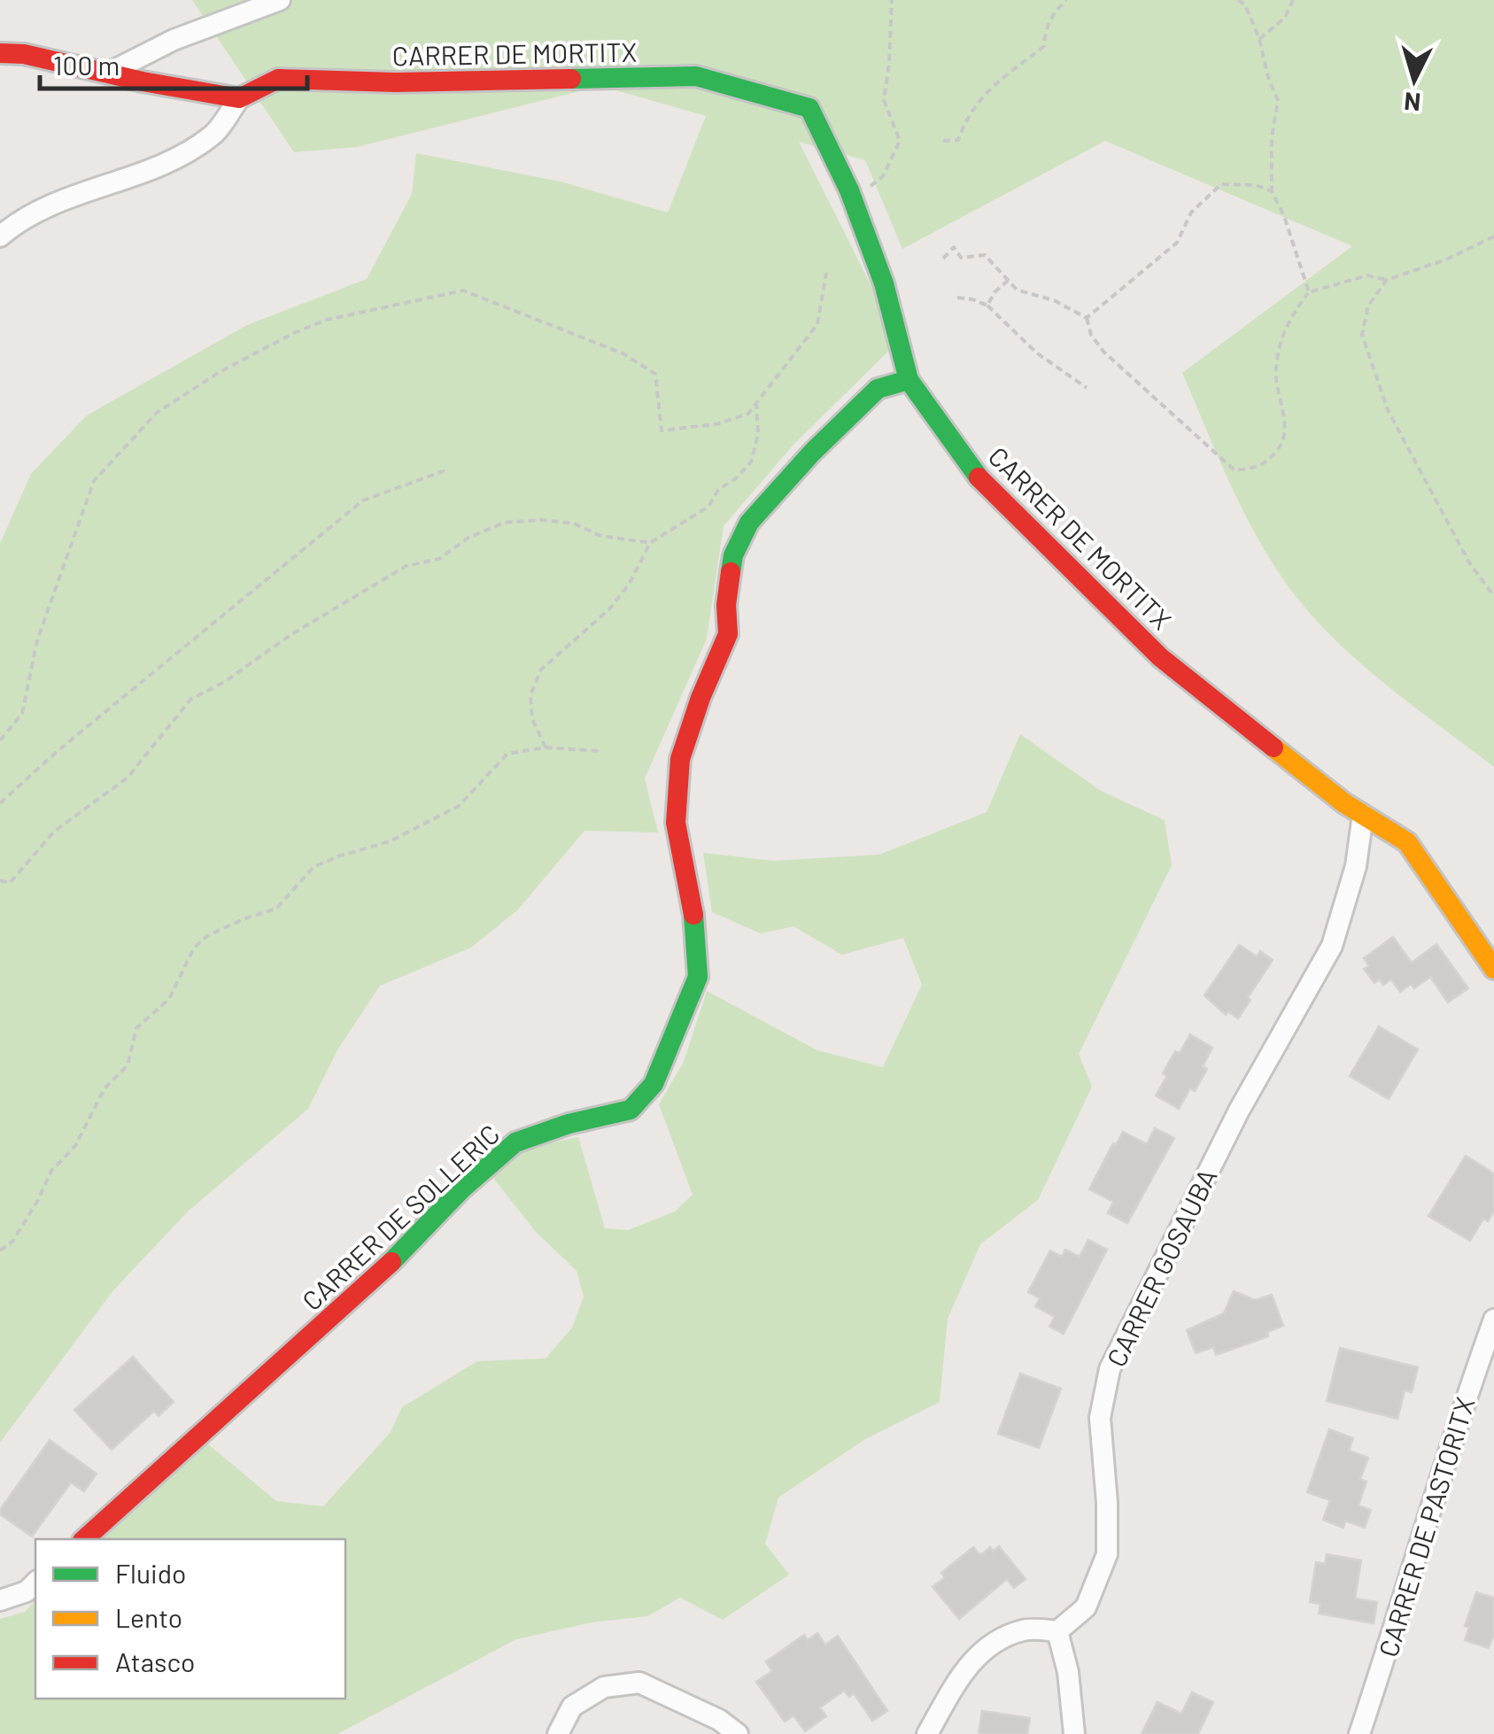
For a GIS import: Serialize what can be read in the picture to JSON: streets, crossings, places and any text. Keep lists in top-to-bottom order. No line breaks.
{"streets":{"street":["CARRER DE MORTITX","CARRER DE SOLLERIC","CARRER GOSAUBA","CARRER DE PASTORITX"]},"crossings":[["CARRER DE MORTITX","CARRER DE SOLLERIC"],["CARRER DE MORTITX","CARRER GOSAUBA"]],"legend":["Fluido","Lento","Atasco"],"scale_bar":"100 m","north":"bottom"}
